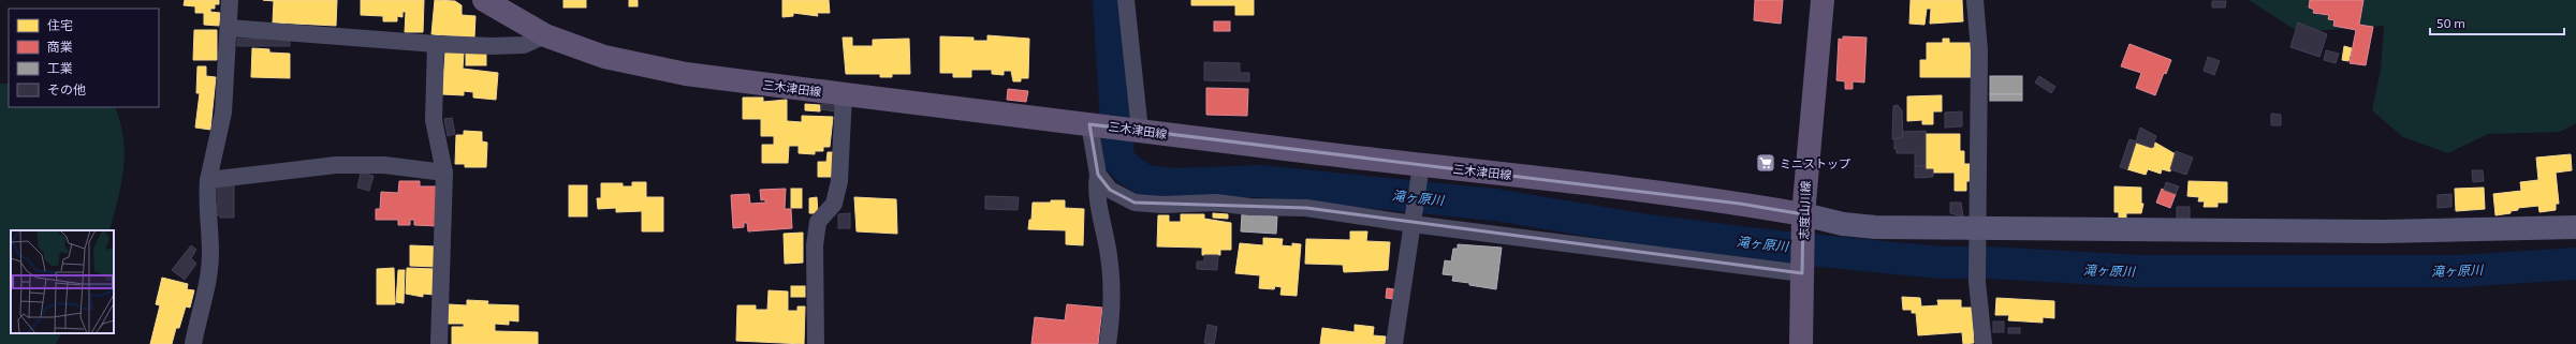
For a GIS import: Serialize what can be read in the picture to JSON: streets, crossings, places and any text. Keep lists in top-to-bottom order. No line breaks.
{"streets":{"main road":["三木津田線","志度山川線"]},"crossings":[["三木津田線","志度山川線"]],"water":["滝ヶ原川"],"places":{"supermarket":["ミニストップ"]},"legend":["住宅","商業","工業","その他"],"scale_bar":"50 m"}
